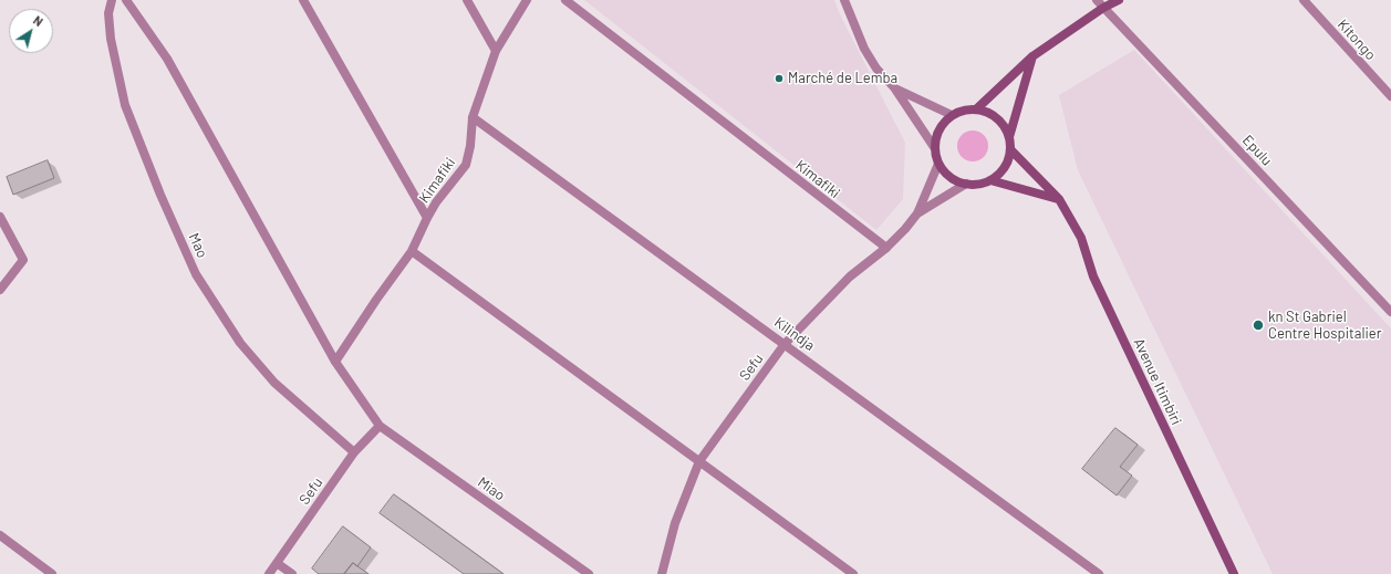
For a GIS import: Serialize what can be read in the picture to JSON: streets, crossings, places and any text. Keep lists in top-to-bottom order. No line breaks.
{"streets":{"main road":["Avenue Itimbiri"],"street":["Kitongo","Epulu","Kimafiki","Mao","Kilindja","Sefu","Miao"]},"crossings":[["Kimafiki","Kilindja"],["Kimafiki","Sefu"],["Mao","Sefu"],["Kilindja","Sefu"],["Sefu","Miao"]],"places":["Marché de Lemba","kn St Gabriel Centre Hospitalier"],"north":"top right"}
